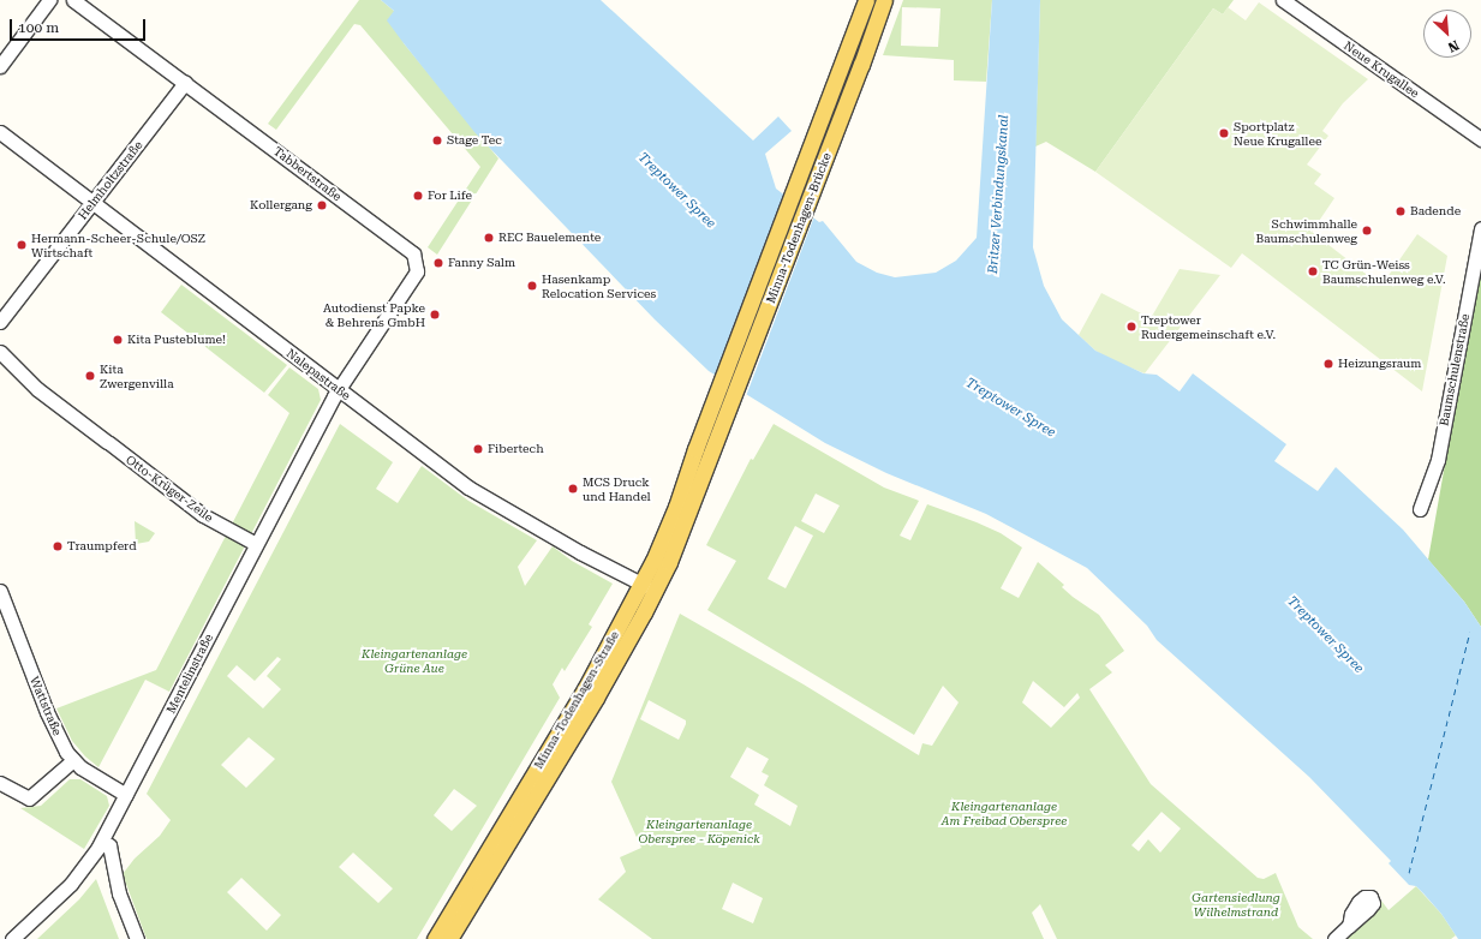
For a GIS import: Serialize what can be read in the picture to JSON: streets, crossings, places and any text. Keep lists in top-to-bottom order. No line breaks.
{"streets":{"main road":["Minna-Todenhagen-Brücke","Minna-Todenhagen-Straße"],"street":["Neue Krugallee","Tabbertstraße","Helmholtzstraße","Baumschulenstraße","Nalepastraße","Otto-Krüger-Zeile","Mentelinstraße","Wattstraße"]},"crossings":[["Tabbertstraße","Helmholtzstraße"],["Tabbertstraße","Nalepastraße"],["Tabbertstraße","Mentelinstraße"],["Helmholtzstraße","Nalepastraße"],["Minna-Todenhagen-Brücke","Minna-Todenhagen-Straße"],["Nalepastraße","Mentelinstraße"],["Nalepastraße","Minna-Todenhagen-Straße"],["Otto-Krüger-Zeile","Mentelinstraße"],["Mentelinstraße","Wattstraße"]],"water":["Treptower Spree","Britzer Verbindungskanal"],"parks":["Kleingartenanlage Grüne Aue","Kleingartenanlage Am Freibad Oberspree","Kleingartenanlage Oberspree - Köpenick","Gartensiedlung Wilhelmstrand"],"places":["Sportplatz Neue Krugallee","Stage Tec","For Life","Kollergang","Badende","Schwimmhalle Baumschulenweg","REC Bauelemente","Hermann-Scheer-Schule/OSZ Wirtschaft","Fanny Salm","TC Grün-Weiss Baumschulenweg e.V.","Hasenkamp Relocation Services","Autodienst Papke & Behrens GmbH","Treptower Rudergemeinschaft e.V.","Kita Pusteblume!","Heizungsraum","Kita Zwergenvilla","Fibertech","MCS Druck und Handel","Traumpferd"],"scale_bar":"100 m","north":"bottom right"}
